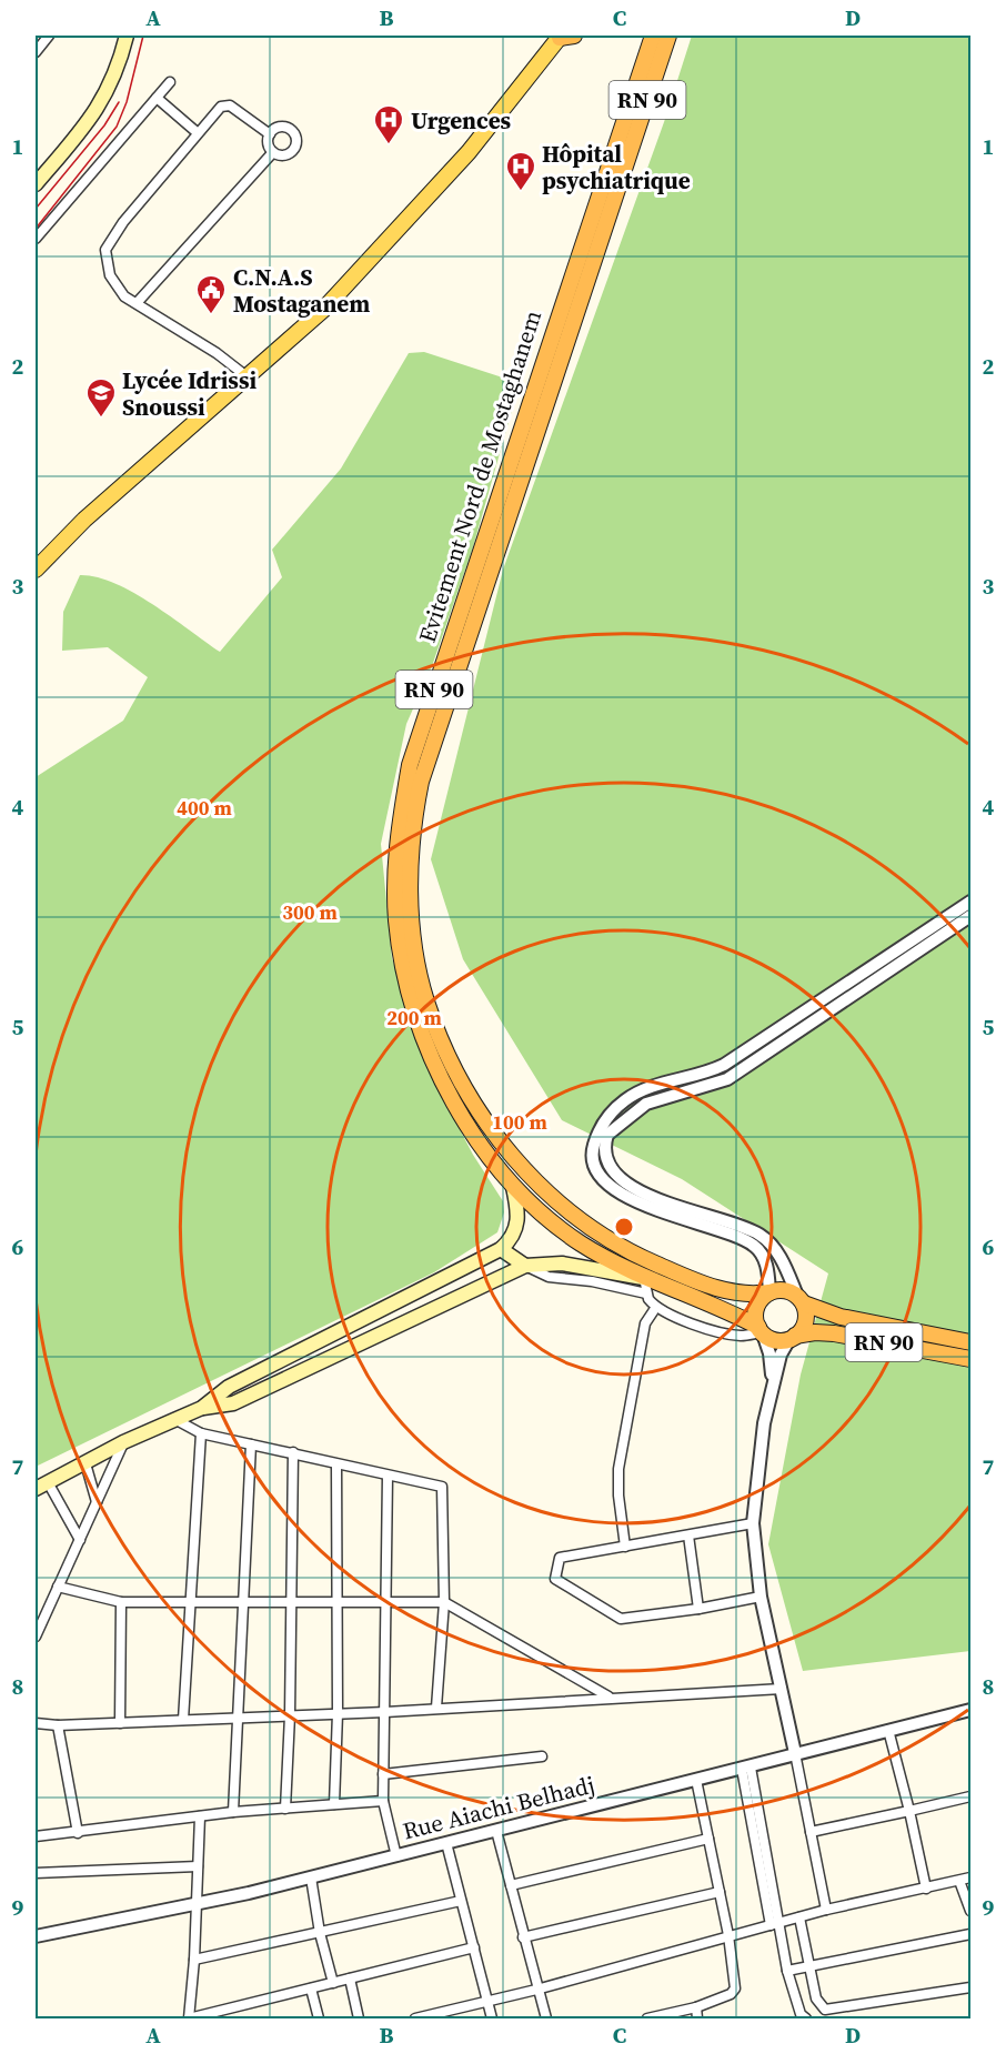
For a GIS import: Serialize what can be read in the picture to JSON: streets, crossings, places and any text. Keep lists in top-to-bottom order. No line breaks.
{"streets":{"highway":["RN 90","Evitement Nord de Mostaghanem"],"street":["Rue Aiachi Belhadj"]},"crossings":[["RN 90","Evitement Nord de Mostaghanem"]],"places":{"hospital":["Urgences","Hôpital psychiatrique"],"public building":["C.N.A.S Mostaganem"],"school or university":["Lycée Idrissi Snoussi"]},"grid":{"columns":["A","B","C","D"],"rows":["1","2","3","4","5","6","7","8","9"]},"rings":["400 m","300 m","200 m","100 m"]}
